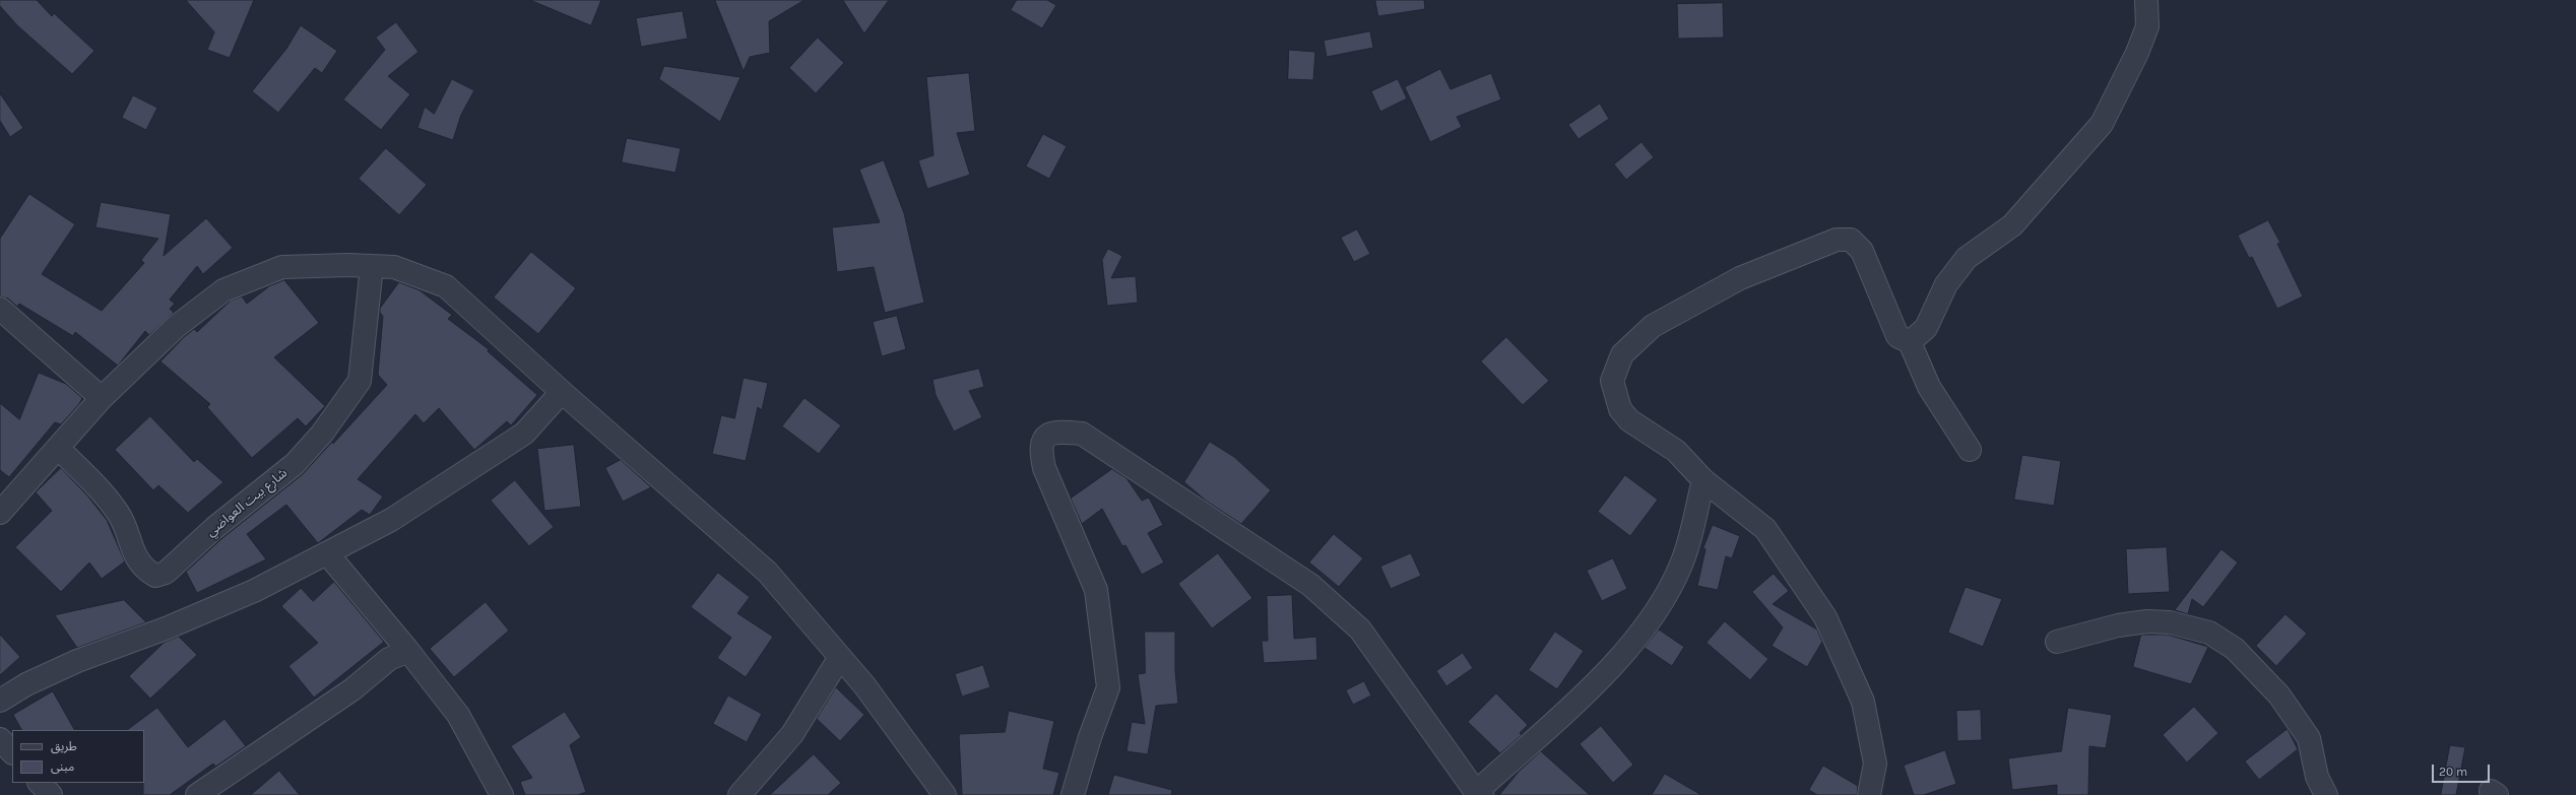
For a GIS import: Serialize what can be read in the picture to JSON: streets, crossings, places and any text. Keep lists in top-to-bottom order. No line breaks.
{"streets":{"street":["شارع بيت العواضي"]},"legend":["طريق","مبنى"],"scale_bar":"20 m"}
